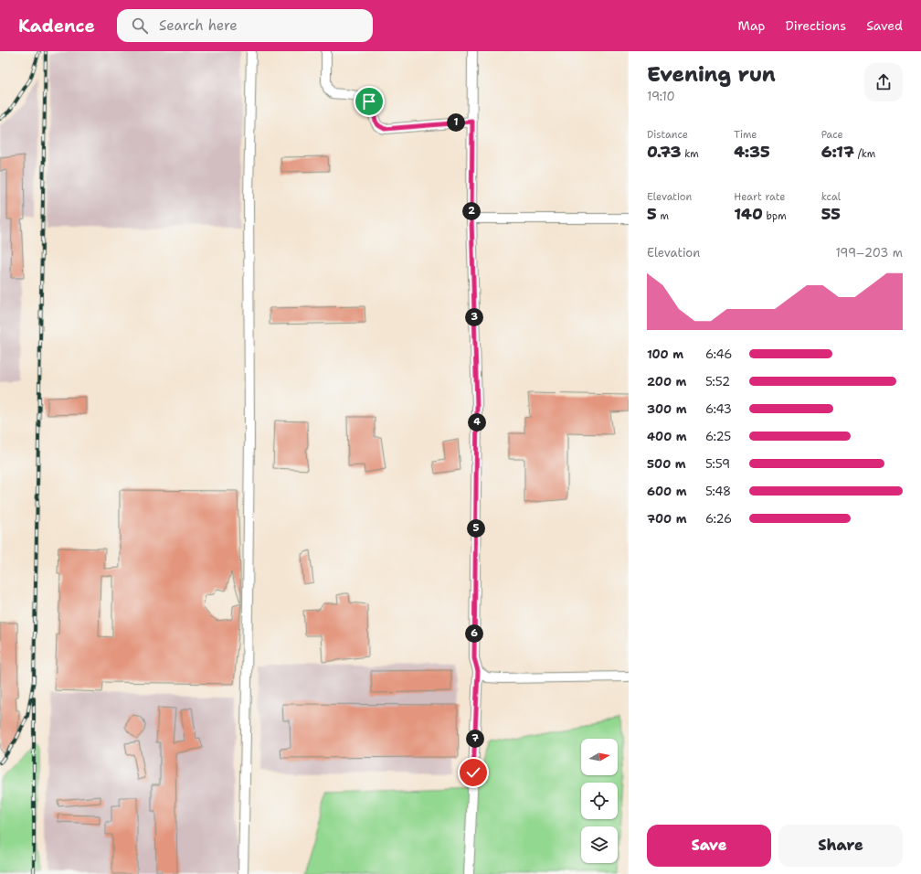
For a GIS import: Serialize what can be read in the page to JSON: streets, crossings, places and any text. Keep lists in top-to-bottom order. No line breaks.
{"north":"right","page":{"header":"Kadence","search":"Search here","nav":["Map","Directions","Saved"],"heading":["Evening run","19:10"],"pins":["1","2","3","4","5","6","7"],"stats":[["Distance","0.73 km"],["Time","4:35"],["Pace","6:17 /km"],["Elevation","5 m"],["Heart rate","140 bpm"],["kcal","55"]],"chart":["Elevation","199–203 m"],"list":[{"name":"100 m","note":"6:46"},{"name":"200 m","note":"5:52"},{"name":"300 m","note":"6:43"},{"name":"400 m","note":"6:25"},{"name":"500 m","note":"5:59"},{"name":"600 m","note":"5:48"},{"name":"700 m","note":"6:26"}],"buttons":["Save","Share"]}}
